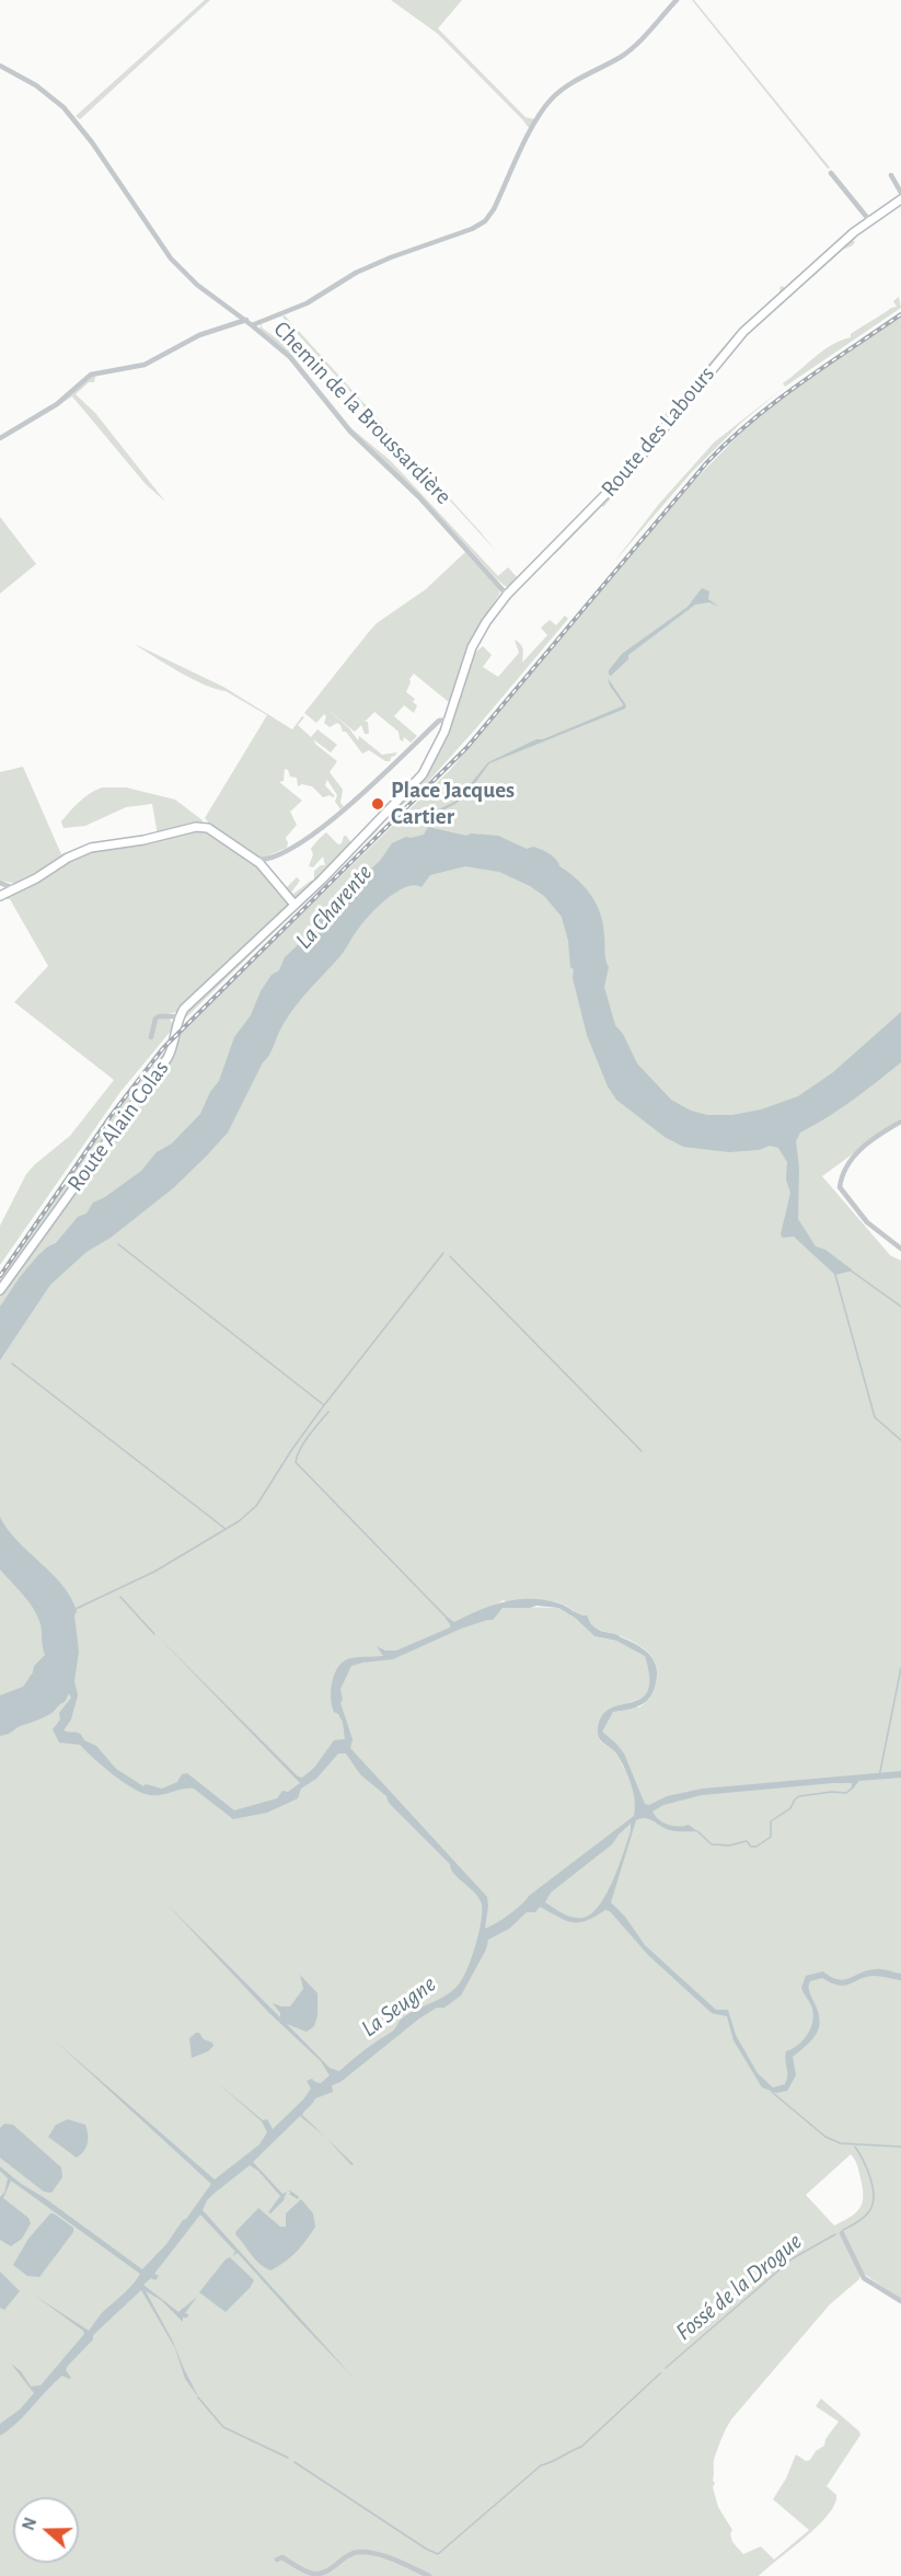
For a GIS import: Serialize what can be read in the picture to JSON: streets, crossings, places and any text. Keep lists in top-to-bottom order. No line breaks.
{"streets":{"street":["Chemin de la Broussardière","Route des Labours","Route Alain Colas"]},"crossings":[["Chemin de la Broussardière","Route des Labours"],["Route des Labours","Route Alain Colas"]],"water":["La Charente","La Seugne","Fossé de la Drogue"],"places":["Place Jacques Cartier"],"north":"left"}
